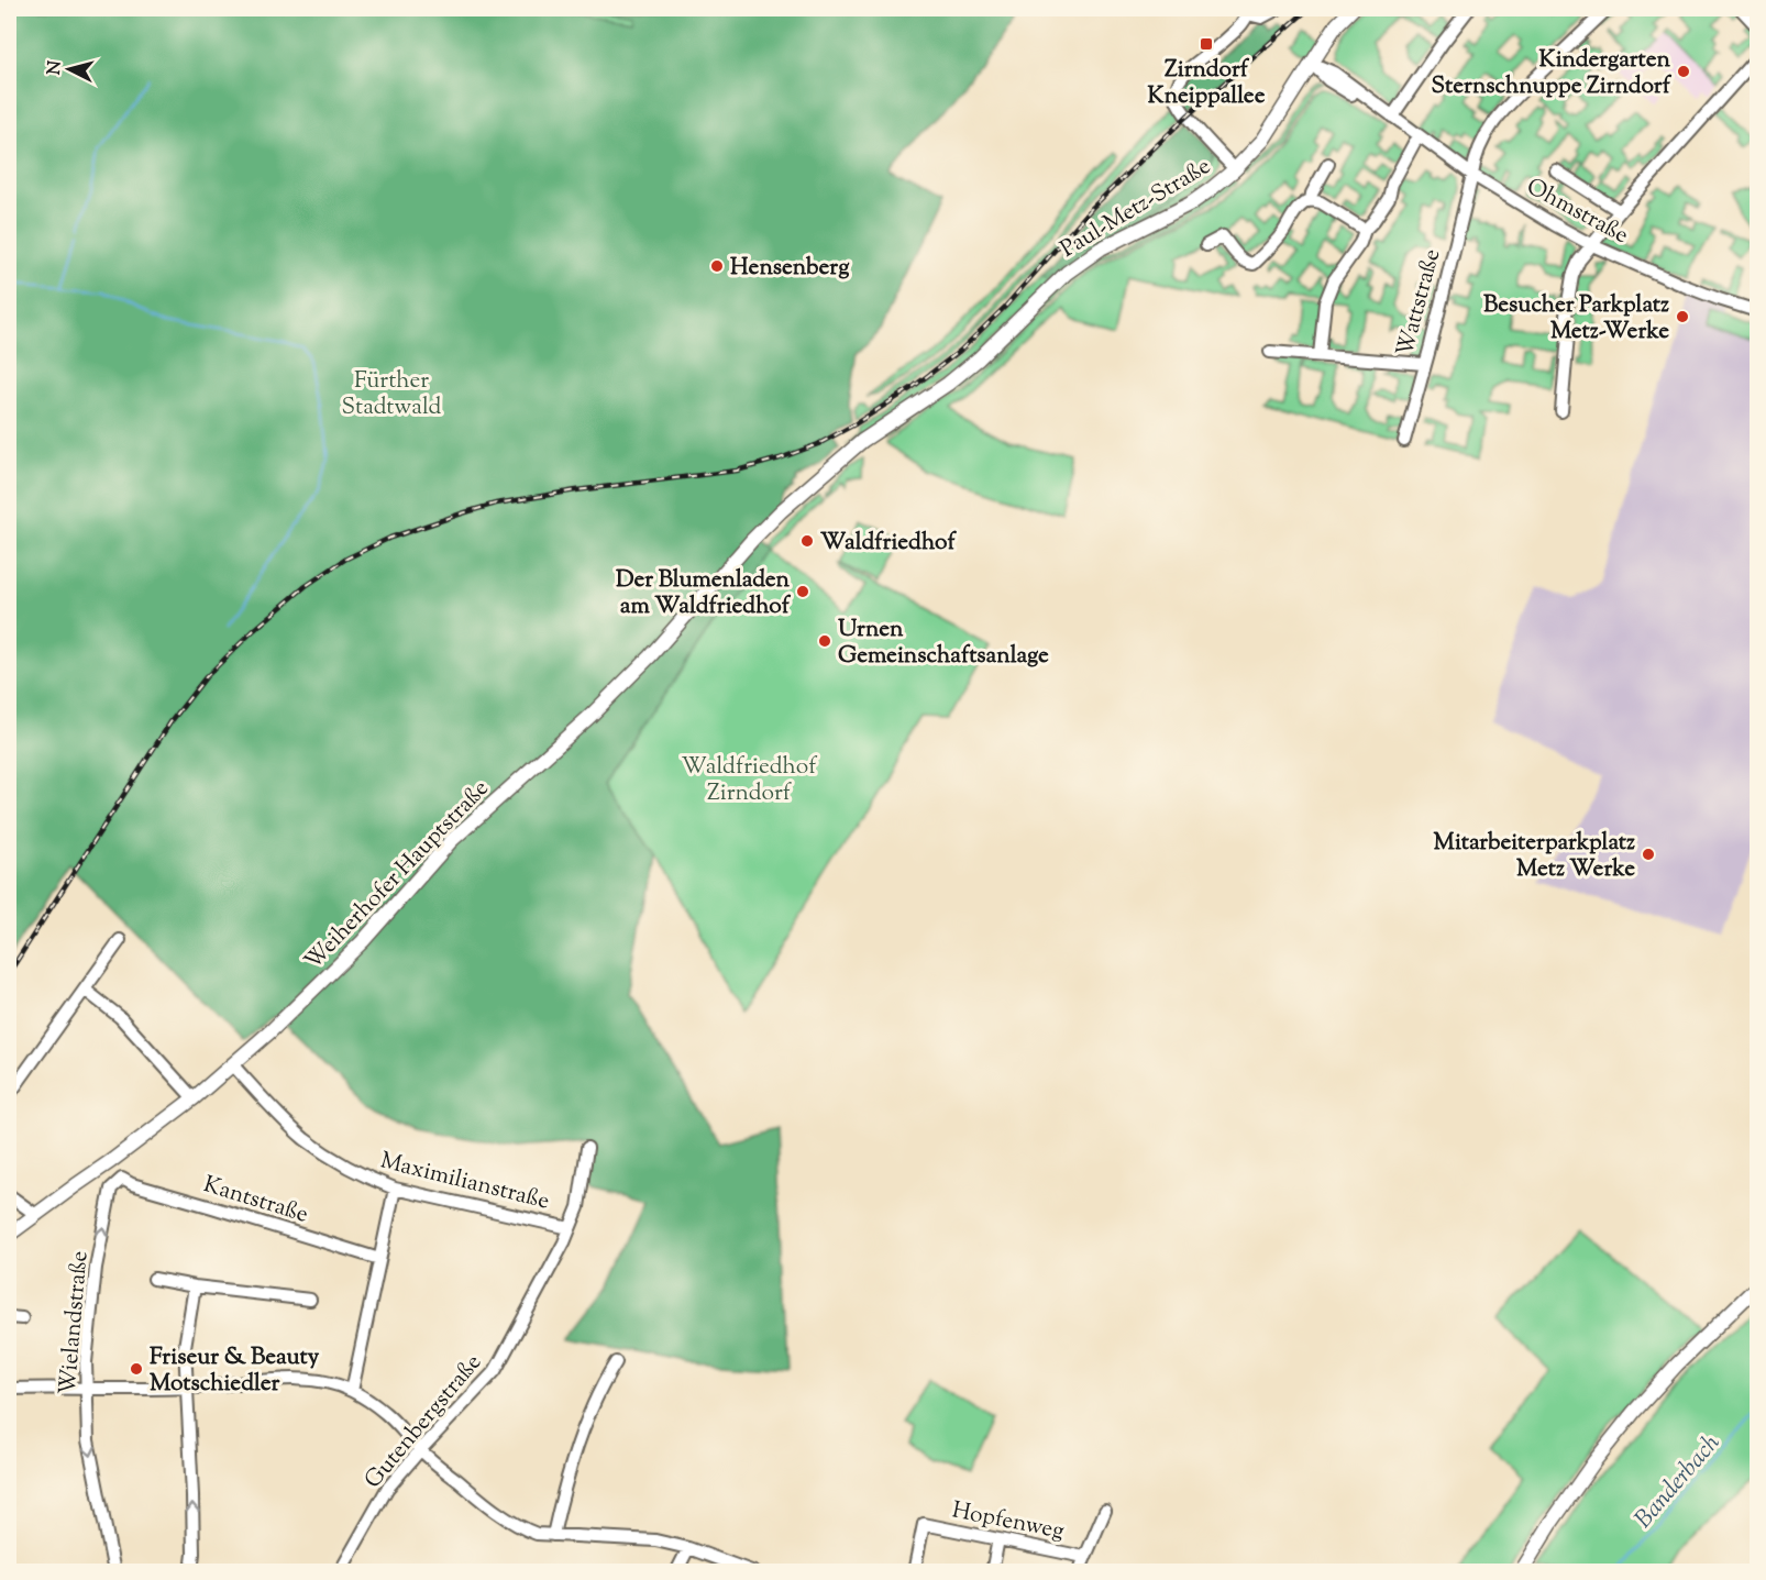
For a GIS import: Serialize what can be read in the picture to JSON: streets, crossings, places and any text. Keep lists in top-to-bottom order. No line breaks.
{"streets":{"street":["Paul-Metz-Straße","Ohmstraße","Wattstraße","Weiherhofer Hauptstraße","Maximilianstraße","Kantstraße","Wielandstraße","Gutenbergstraße","Hopfenweg"]},"crossings":[["Paul-Metz-Straße","Ohmstraße"],["Paul-Metz-Straße","Weiherhofer Hauptstraße"],["Ohmstraße","Wattstraße"],["Weiherhofer Hauptstraße","Maximilianstraße"],["Maximilianstraße","Gutenbergstraße"],["Kantstraße","Wielandstraße"]],"water":["Banderbach"],"parks":["Fürther Stadtwald","Waldfriedhof Zirndorf"],"places":{"transit":["Zirndorf Kneippallee"],"other":["Kindergarten Sternschnuppe Zirndorf","Hensenberg","Besucher Parkplatz Metz-Werke","Waldfriedhof","Der Blumenladen am Waldfriedhof","Urnen Gemeinschaftsanlage","Mitarbeiterparkplatz Metz Werke","Friseur & Beauty Motschiedler"]},"north":"left"}
